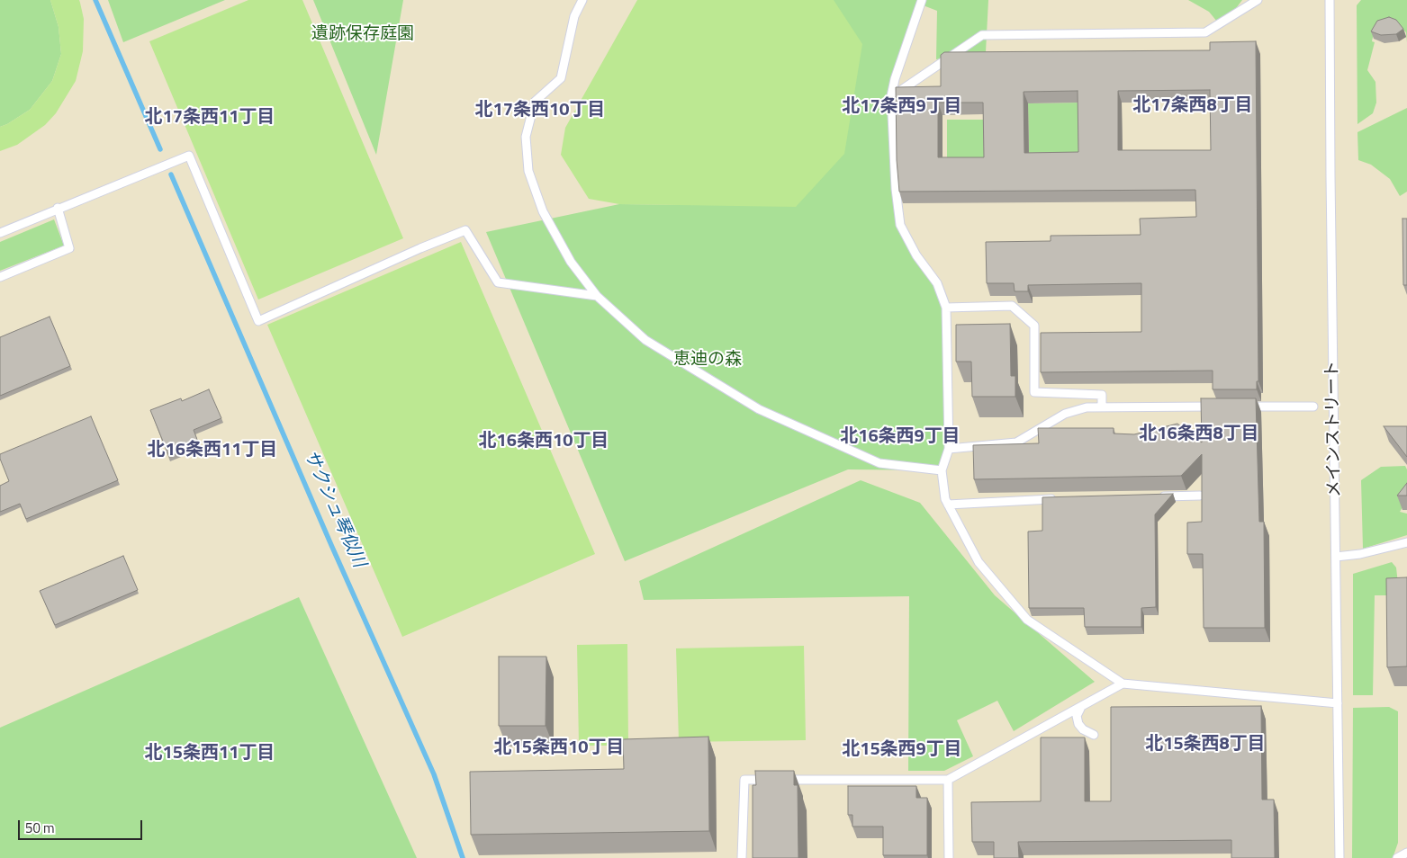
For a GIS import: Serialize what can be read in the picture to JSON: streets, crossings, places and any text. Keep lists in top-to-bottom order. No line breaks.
{"streets":{"lane":["メインストリート"]},"districts":["北17条西8丁目","北17条西9丁目","北17条西10丁目","北17条西11丁目","北16条西8丁目","北16条西9丁目","北16条西10丁目","北16条西11丁目","北15条西8丁目","北15条西10丁目","北15条西9丁目","北15条西11丁目"],"water":["サクシュ琴似川"],"parks":["遺跡保存庭園","恵迪の森"],"scale_bar":"50 m"}
